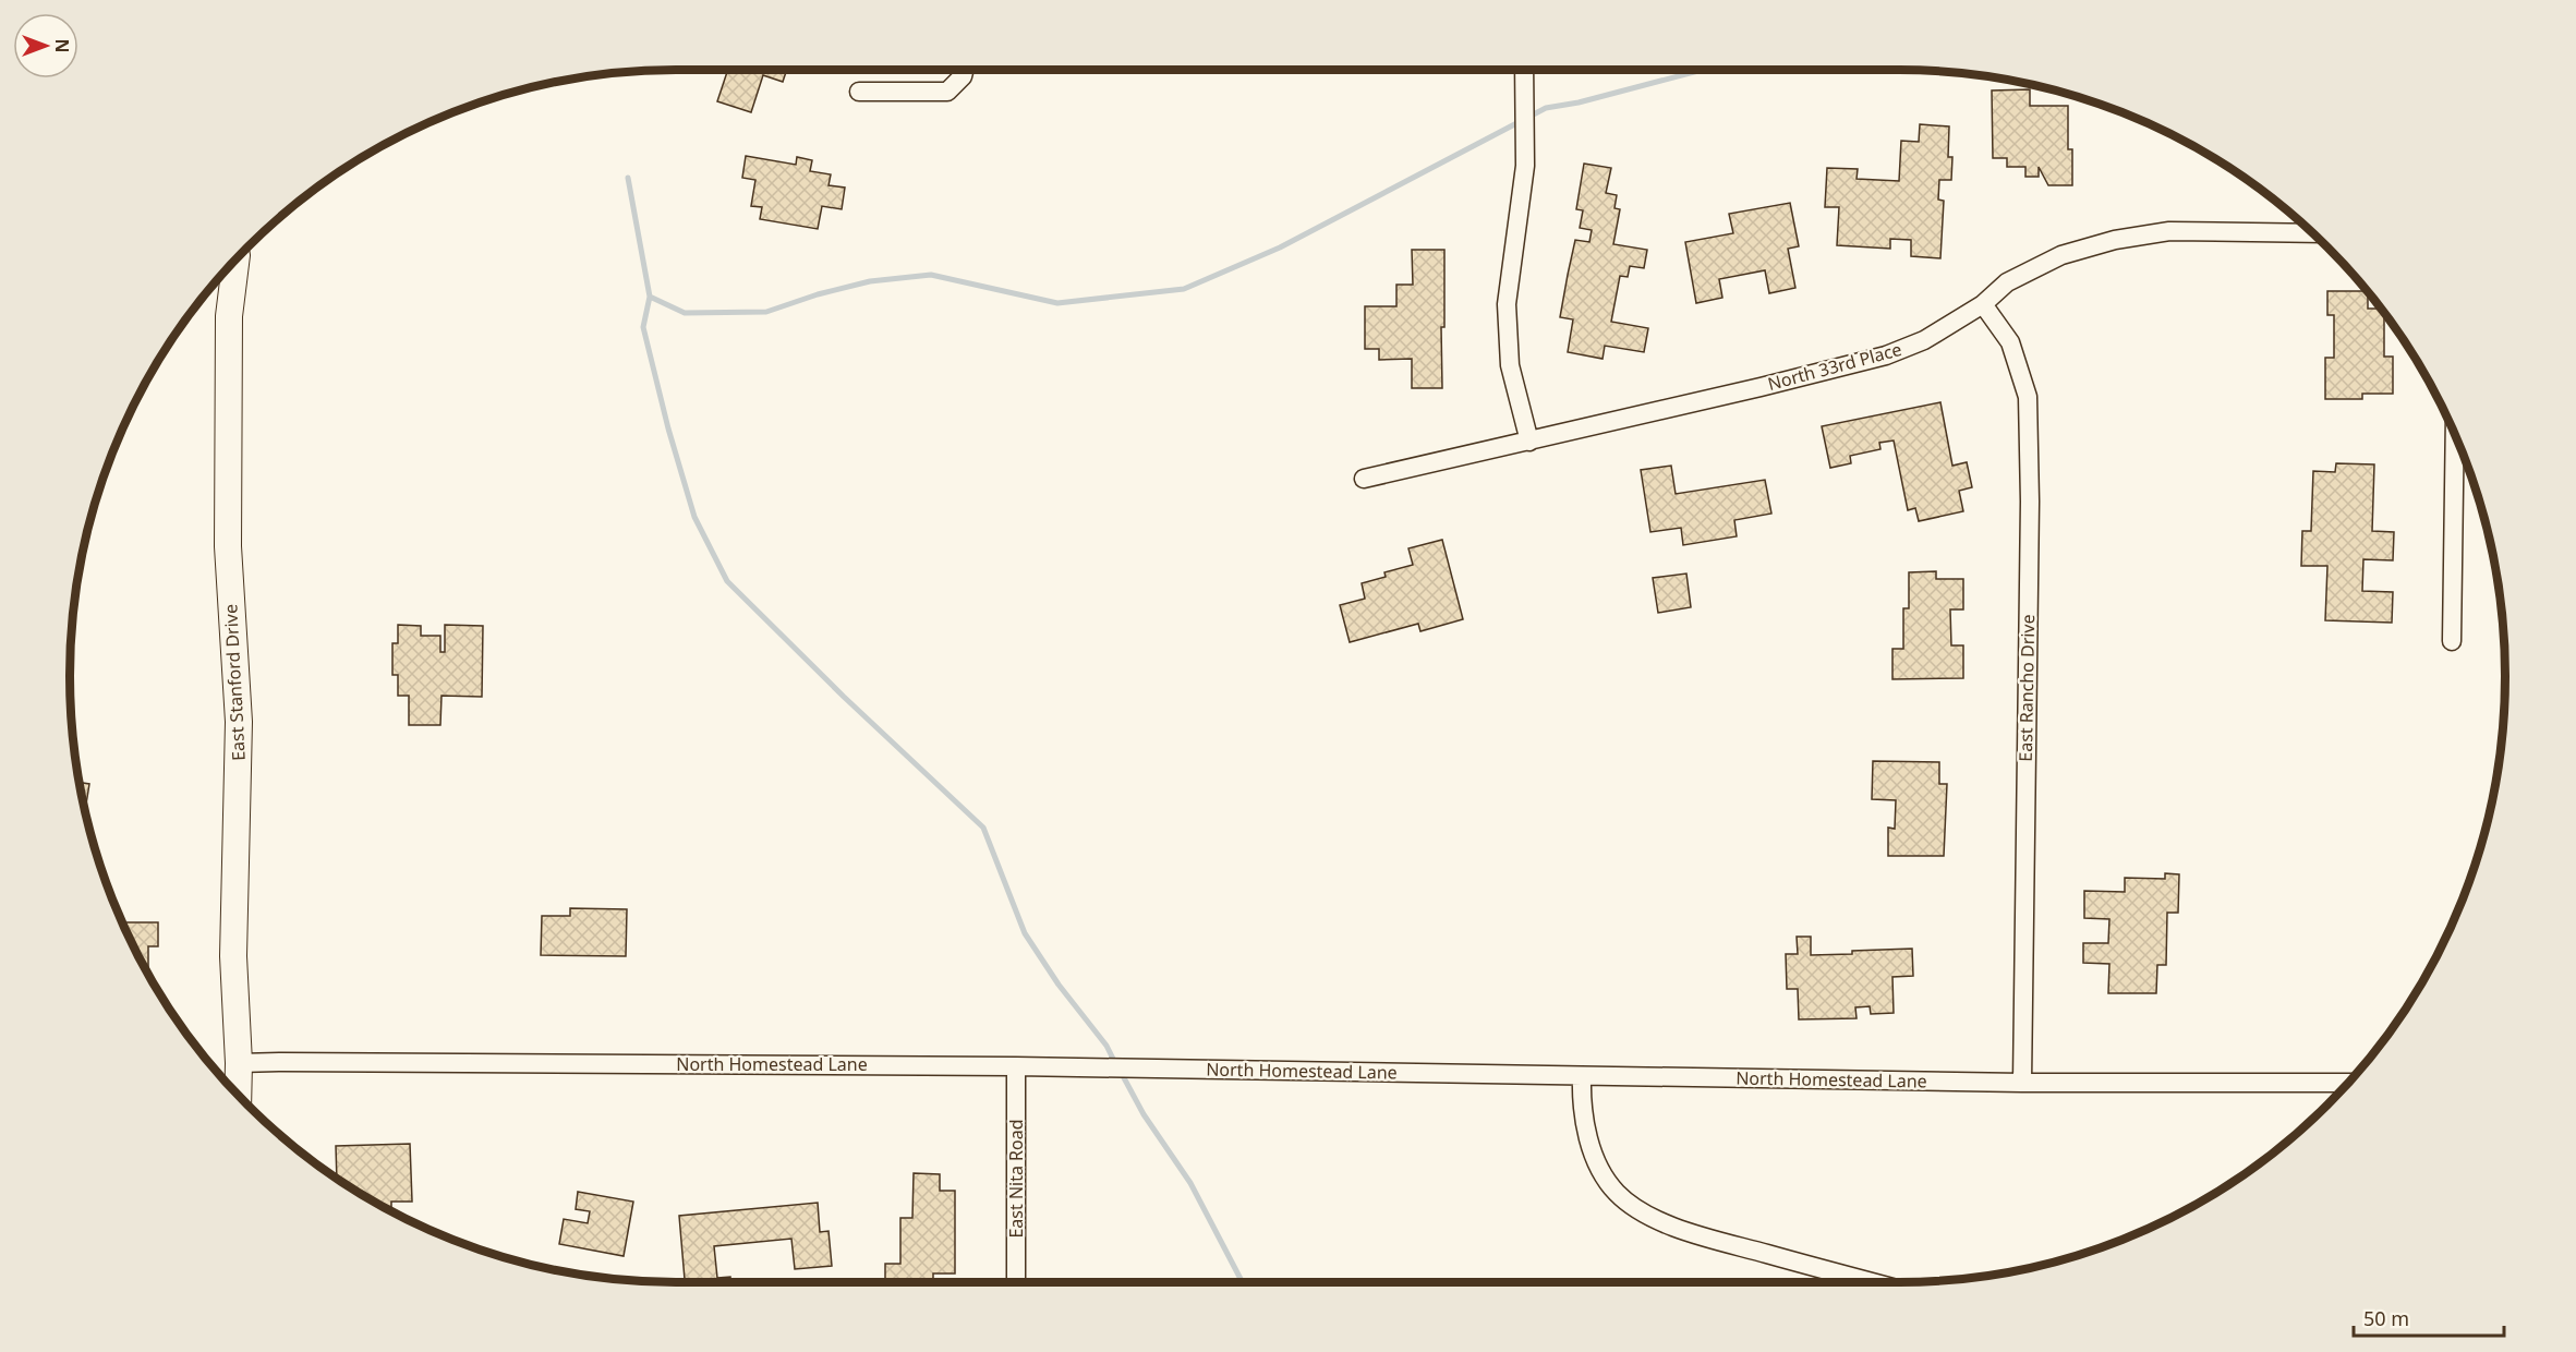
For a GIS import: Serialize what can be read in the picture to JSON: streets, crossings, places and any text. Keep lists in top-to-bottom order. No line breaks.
{"streets":{"street":["North 33rd Place","East Stanford Drive","East Rancho Drive","North Homestead Lane","East Nita Road"]},"crossings":[["North 33rd Place","East Rancho Drive"],["East Stanford Drive","North Homestead Lane"],["East Rancho Drive","North Homestead Lane"],["North Homestead Lane","East Nita Road"]],"scale_bar":"50 m","north":"right"}
